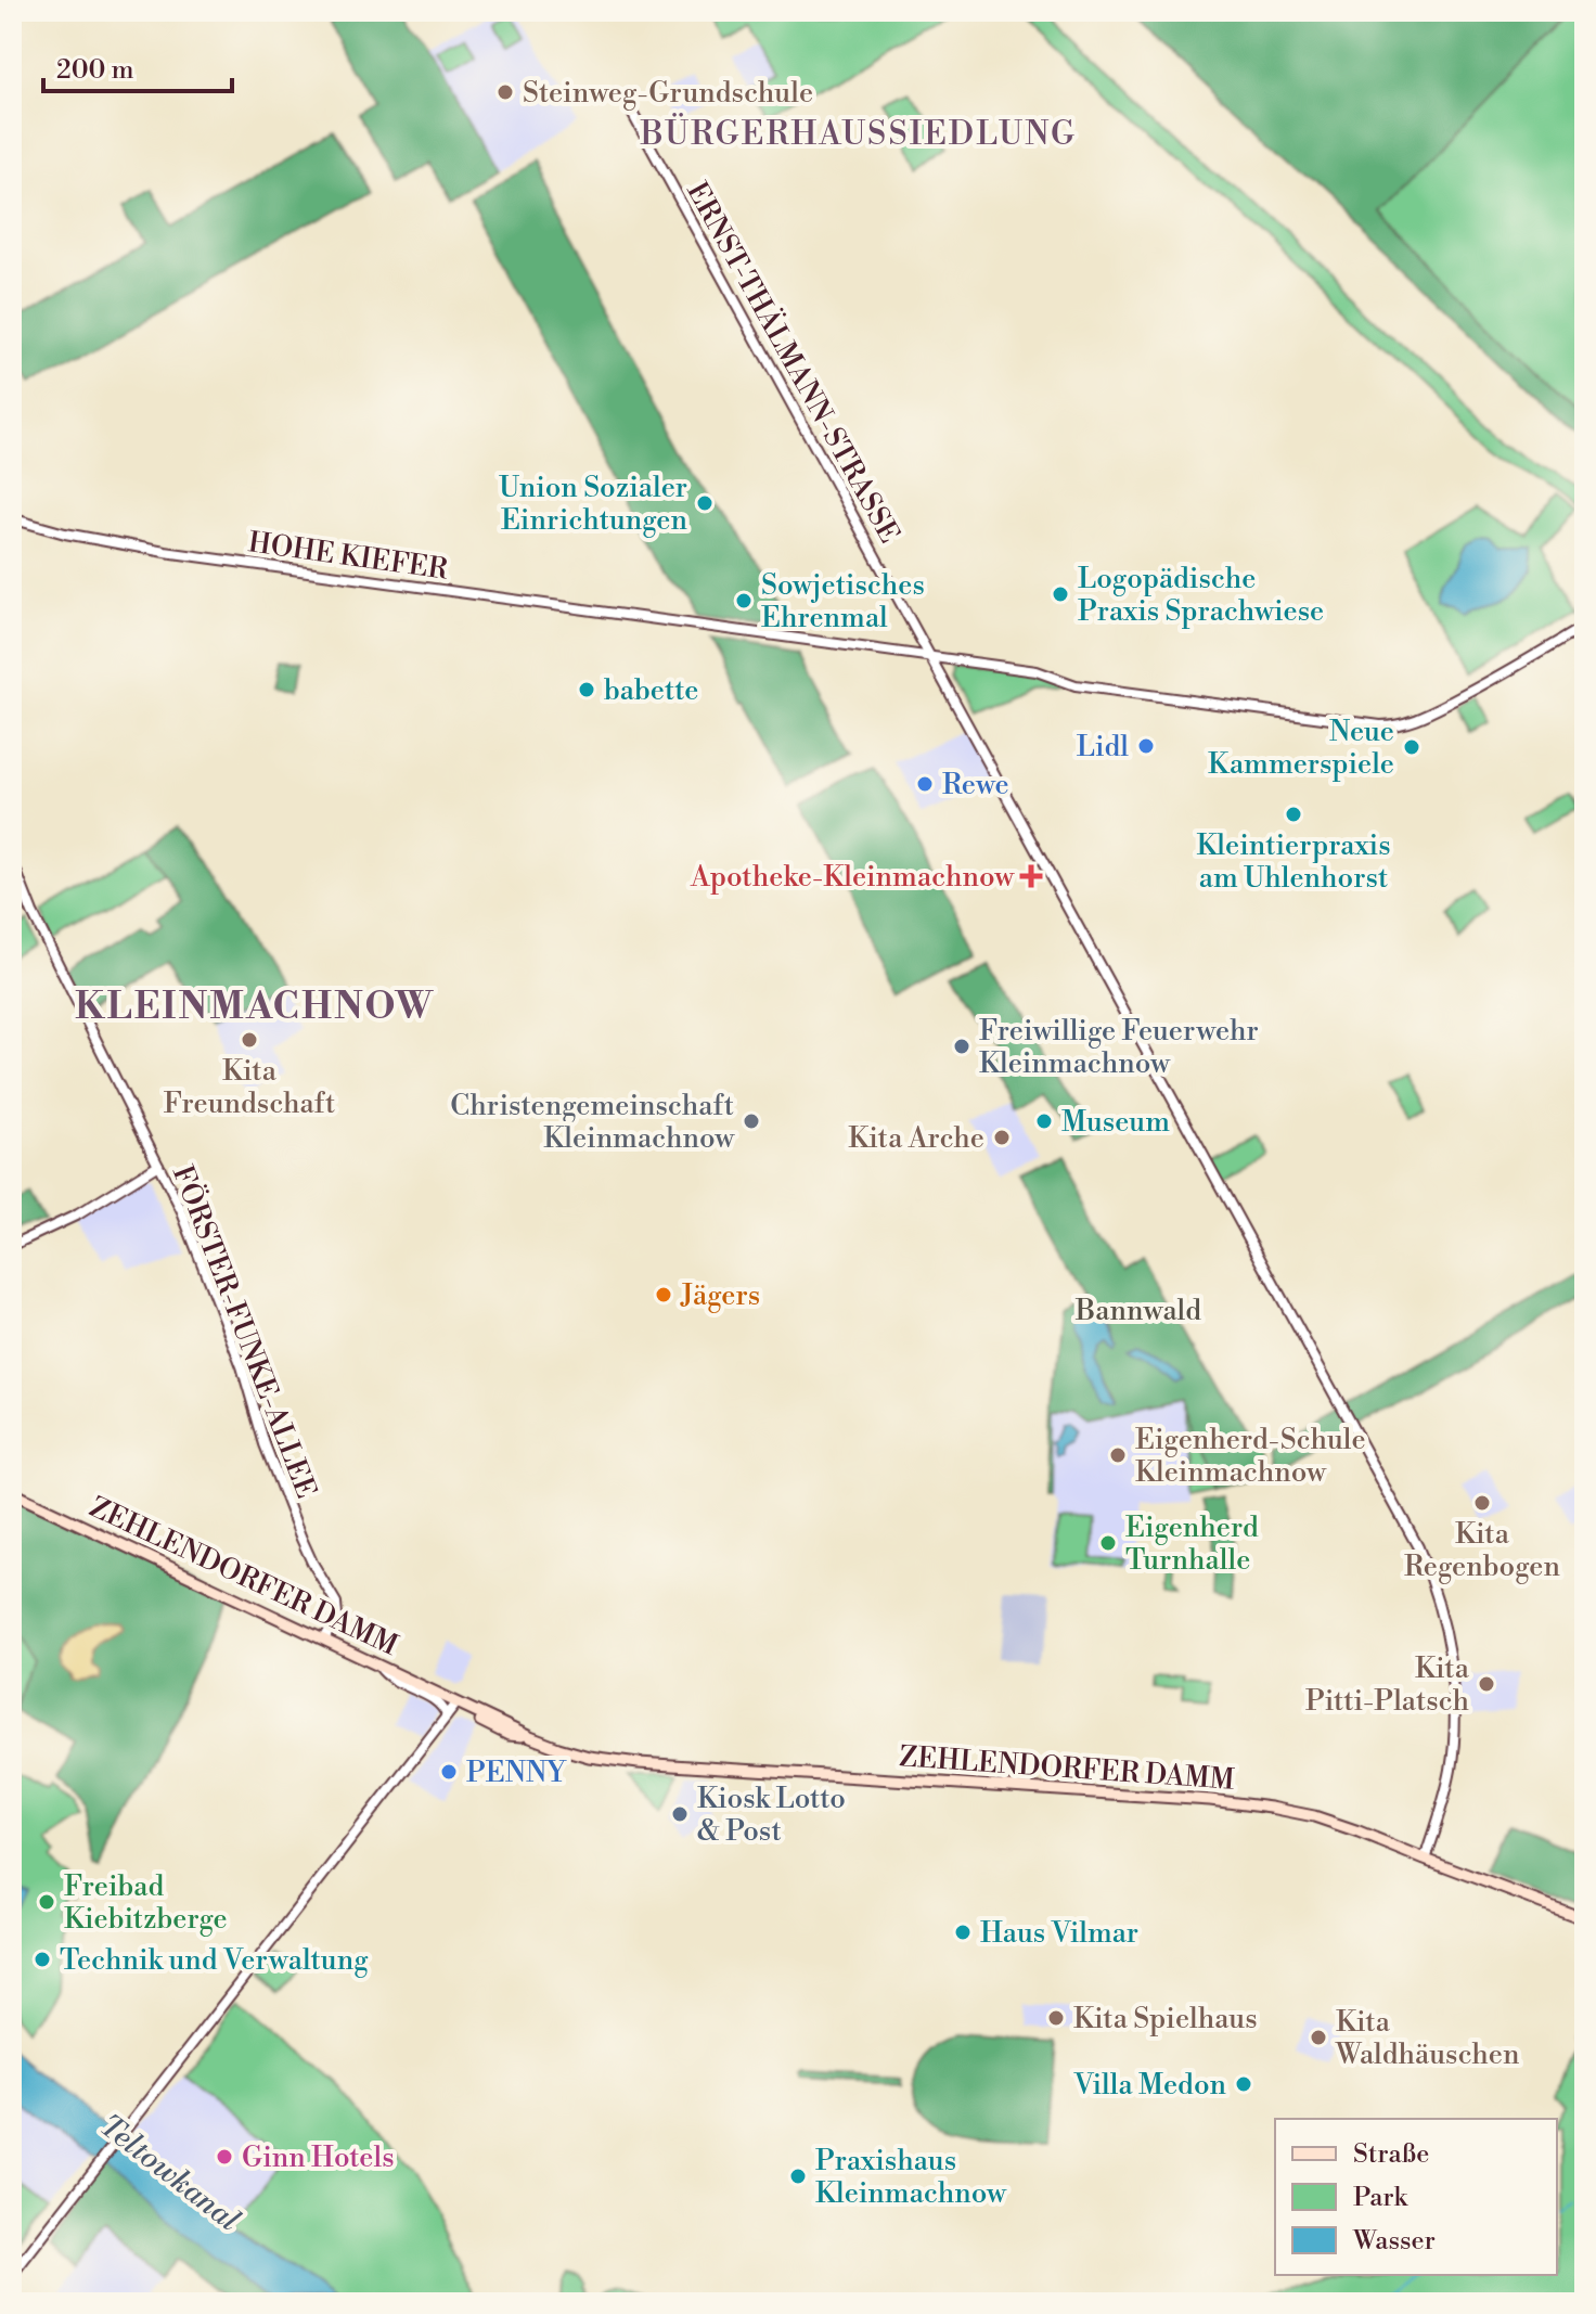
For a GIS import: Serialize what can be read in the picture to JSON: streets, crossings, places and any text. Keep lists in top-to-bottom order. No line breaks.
{"streets":{"main road":["ZEHLENDORFER DAMM"],"street":["ERNST-THÄLMANN-STRASSE","HOHE KIEFER","FÖRSTER-FUNKE-ALLEE"]},"crossings":[["ERNST-THÄLMANN-STRASSE","HOHE KIEFER"],["ERNST-THÄLMANN-STRASSE","ZEHLENDORFER DAMM"],["FÖRSTER-FUNKE-ALLEE","ZEHLENDORFER DAMM"]],"districts":["BÜRGERHAUSSIEDLUNG","KLEINMACHNOW"],"water":["Teltowkanal"],"parks":["Bannwald"],"places":{"other":["Steinweg-Grundschule","Union Sozialer Einrichtungen","Logopädische Praxis Sprachwiese","Sowjetisches Ehrenmal","babette","Lidl","Neue Kammerspiele","Rewe","Kleintierpraxis am Uhlenhorst","Kita Freundschaft","Freiwillige Feuerwehr Kleinmachnow","Christengemeinschaft Kleinmachnow","Museum","Kita Arche","Jägers","Eigenherd-Schule Kleinmachnow","Kita Regenbogen","Eigenherd Turnhalle","Kita Pitti-Platsch","PENNY","Kiosk Lotto & Post","Freibad Kiebitzberge","Haus Vilmar","Technik und Verwaltung","Kita Spielhaus","Kita Waldhäuschen","Villa Medon","Ginn Hotels","Praxishaus Kleinmachnow"],"health":["Apotheke-Kleinmachnow"]},"legend":["Straße","Park","Wasser"],"scale_bar":"200 m"}
